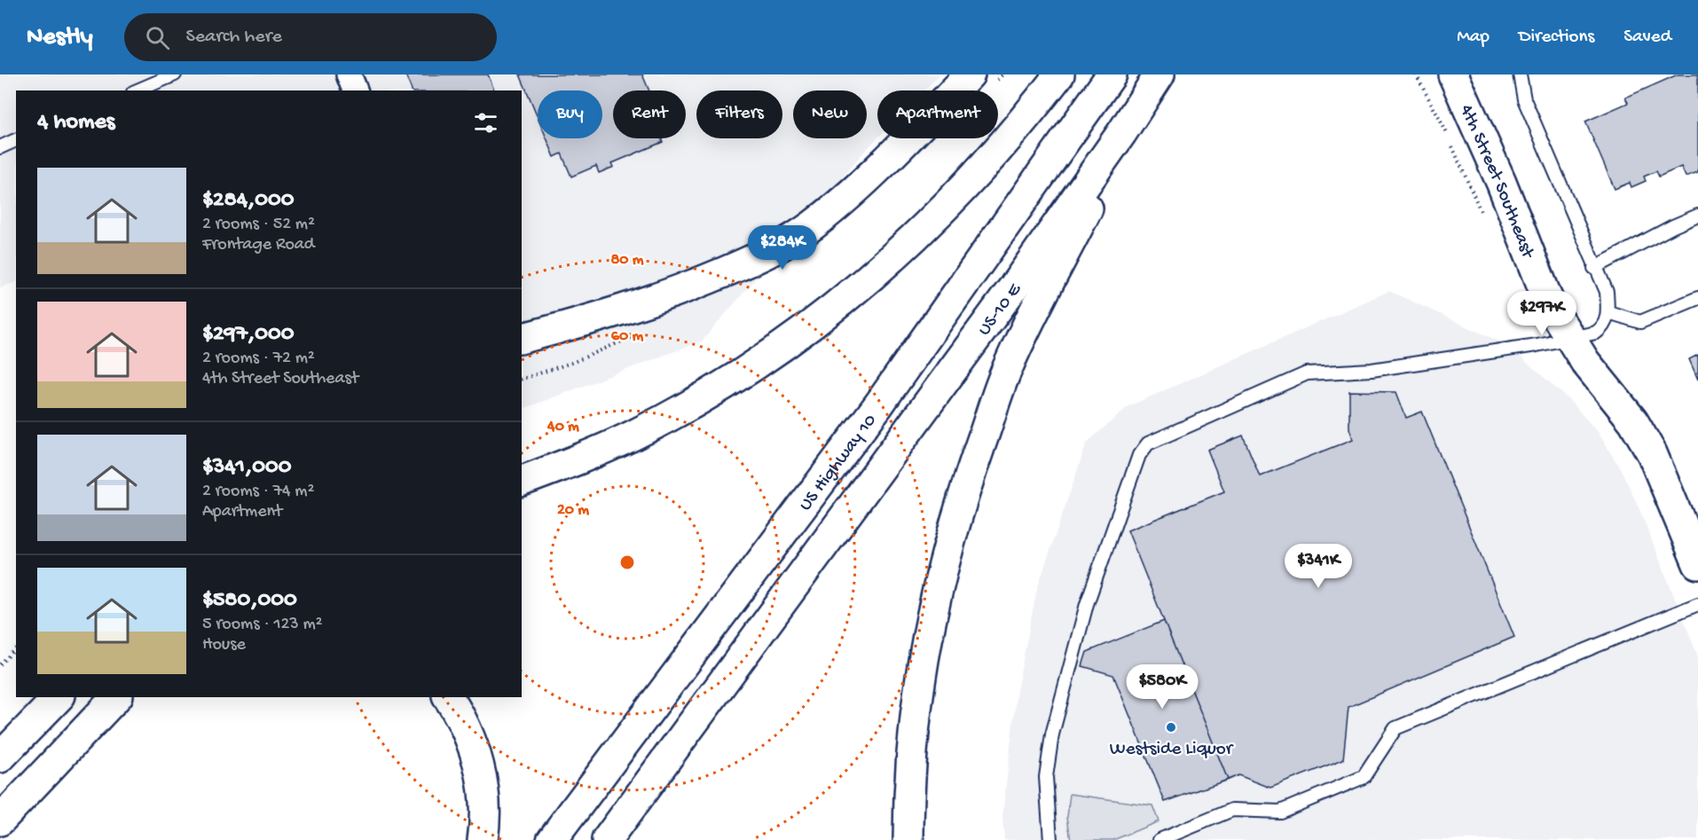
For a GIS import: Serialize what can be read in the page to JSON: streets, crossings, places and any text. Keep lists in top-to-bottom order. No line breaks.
{"streets":{"main road":["4th Street Southeast","US-10 E","US Highway 10"]},"places":["Westside Liquor"],"page":{"header":"Nestly","search":"Search here","nav":["Map","Directions","Saved"],"chip":["Buy","Rent","Filters","New","Apartment"],"heading":"4 homes","list":[{"name":"$284,000","note":"2 rooms · 52 m² · Frontage Road"},{"name":"$297,000","note":"2 rooms · 72 m² · 4th Street Southeast"},{"name":"$341,000","note":"2 rooms · 74 m² · Apartment"},{"name":"$580,000","note":"5 rooms · 123 m² · House"}],"price":["$284K","$297K","$341K","$580K"]},"rings":["80 m","60 m","40 m","20 m"]}
